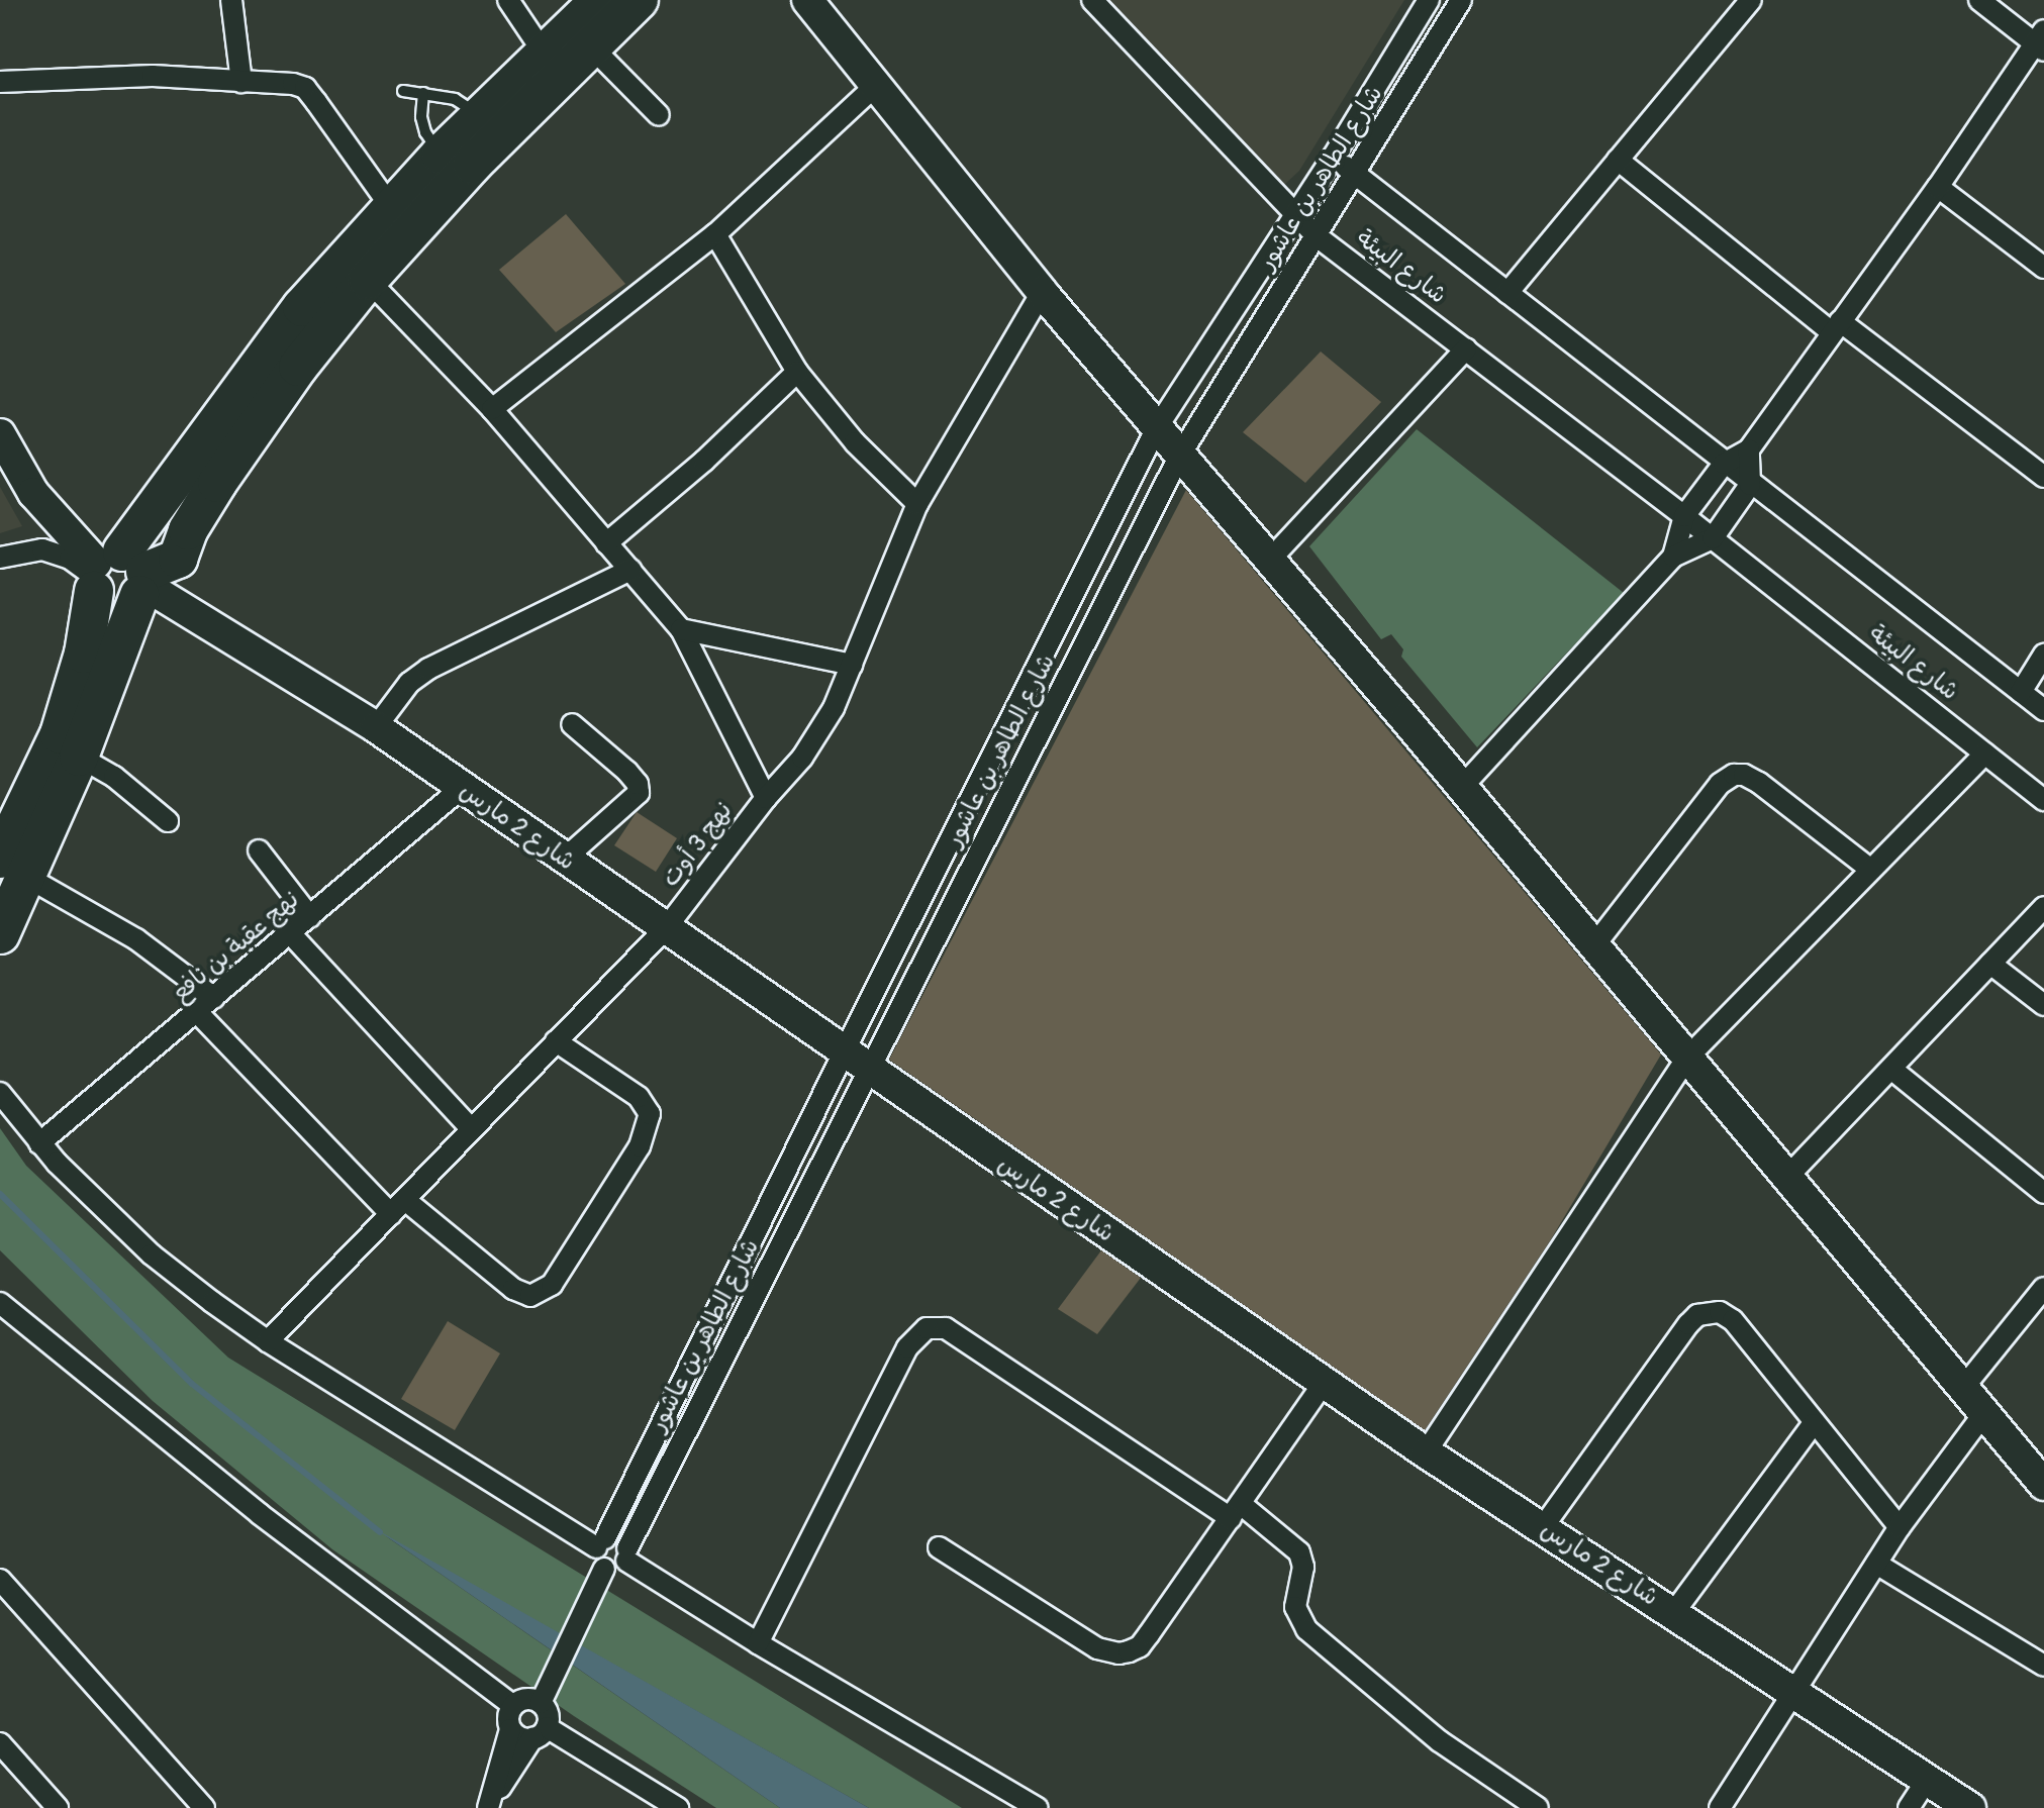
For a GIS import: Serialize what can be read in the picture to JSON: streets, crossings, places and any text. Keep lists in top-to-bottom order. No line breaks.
{"streets":{"street":["شارع الطاهر بن عاشور","شارع البيئة","شارع 2 مارس","نهج 3 أوت","نهج عقبة بن نافع"]},"crossings":[["شارع الطاهر بن عاشور","شارع البيئة"],["شارع الطاهر بن عاشور","شارع 2 مارس"],["شارع 2 مارس","نهج 3 أوت"],["شارع 2 مارس","نهج عقبة بن نافع"]]}
